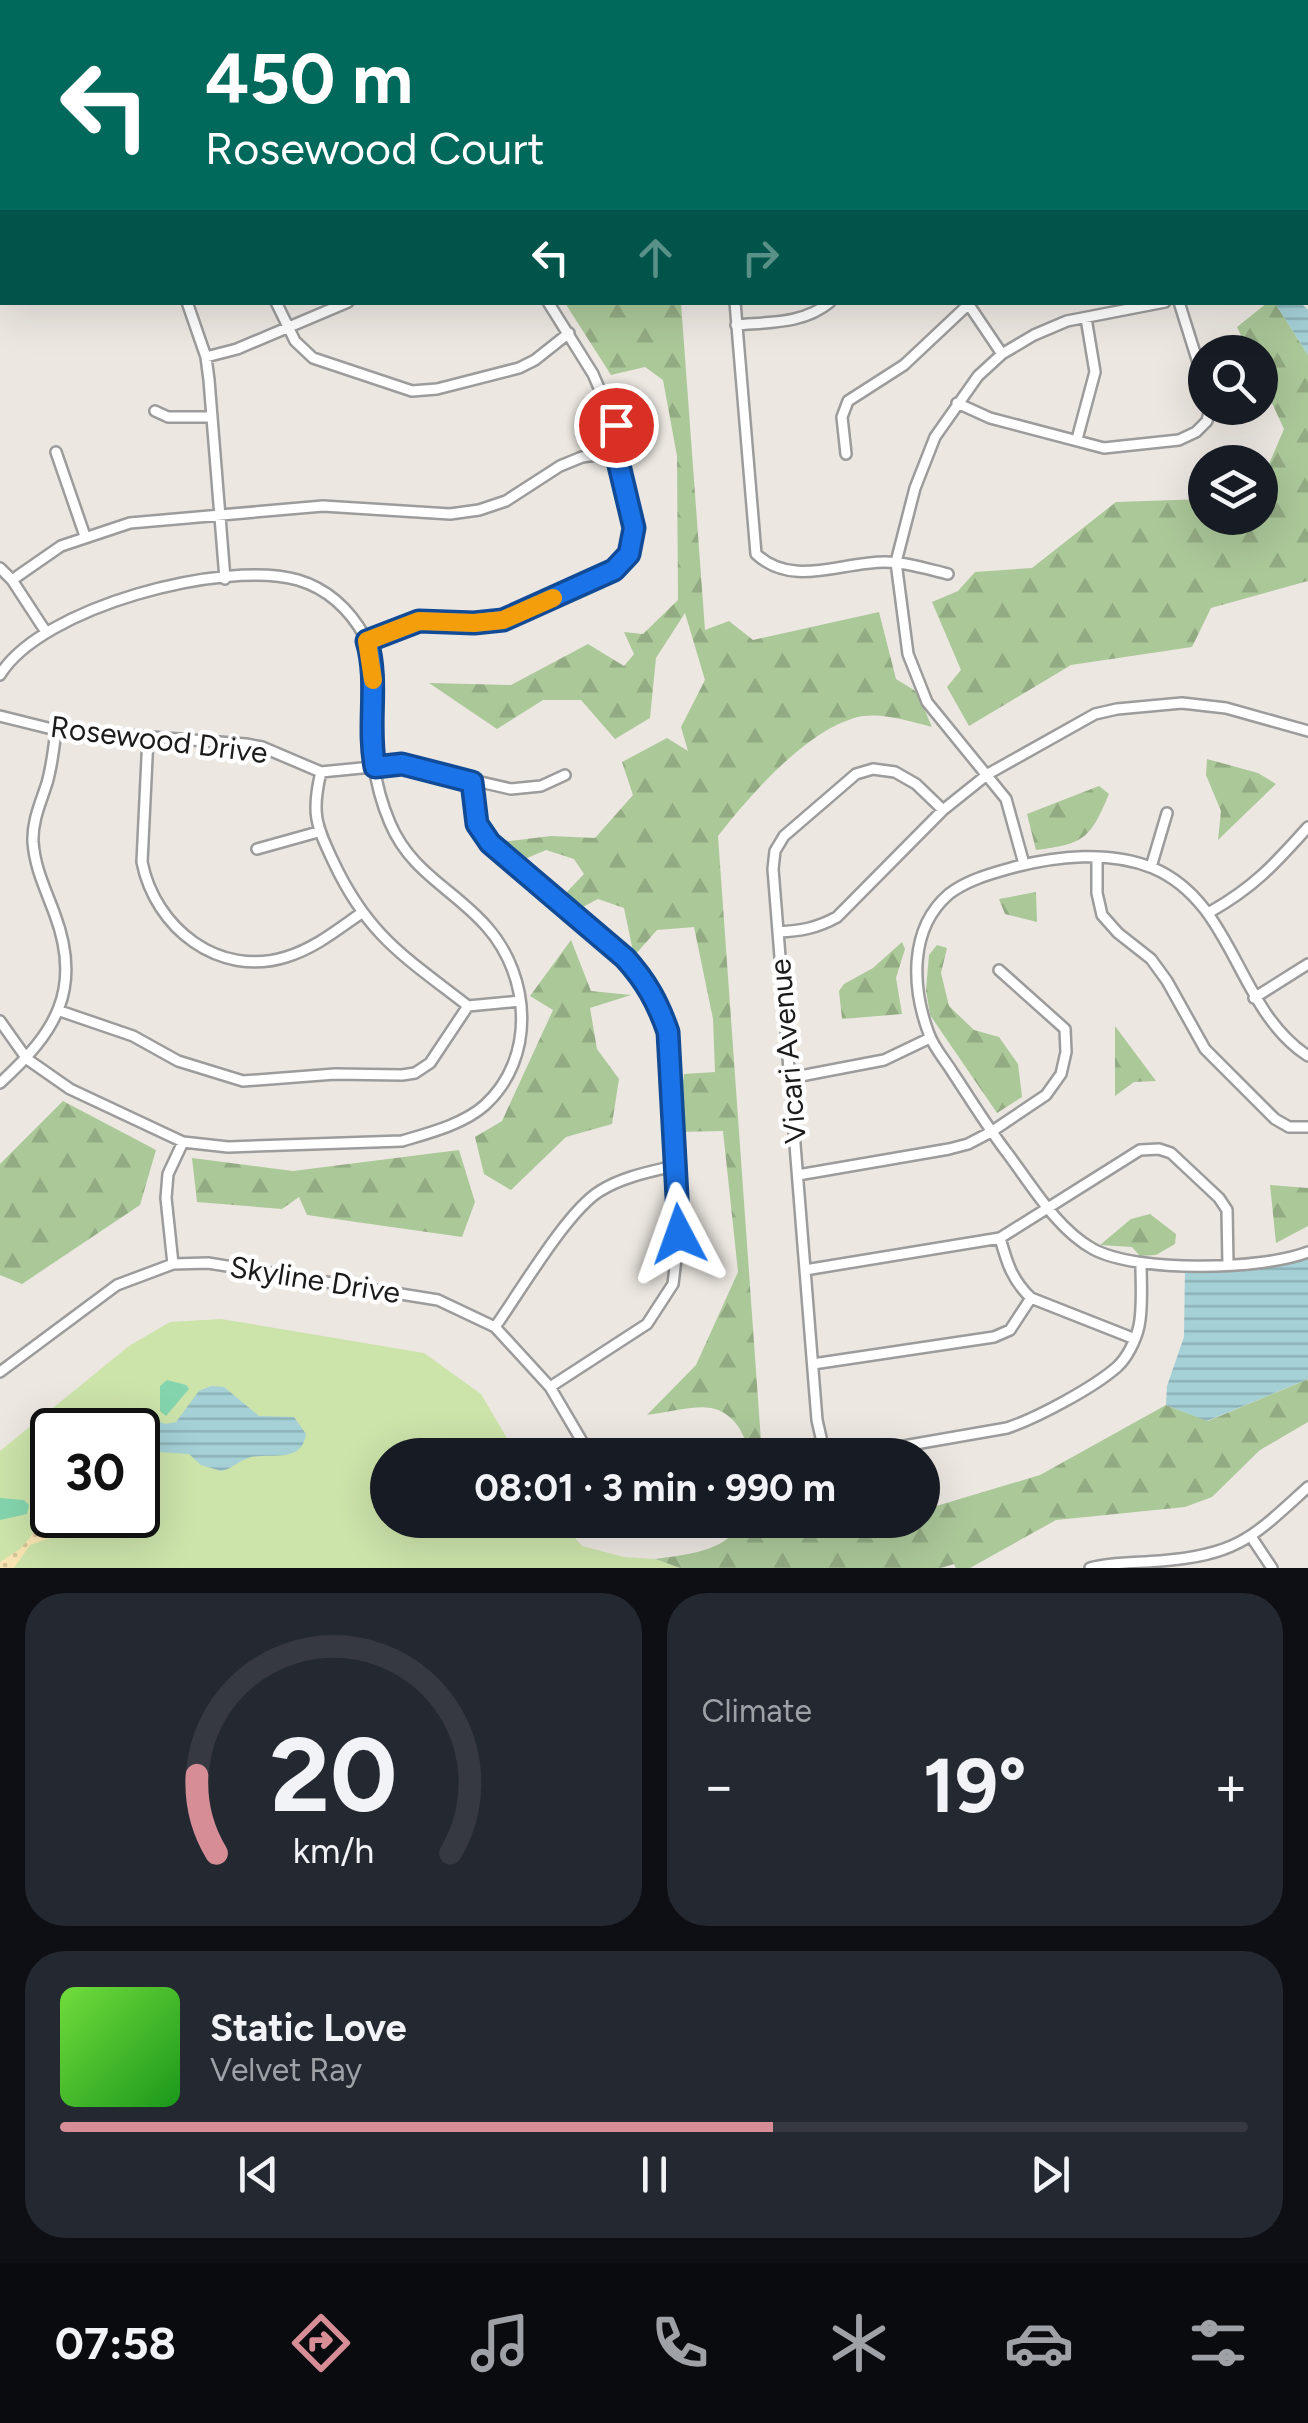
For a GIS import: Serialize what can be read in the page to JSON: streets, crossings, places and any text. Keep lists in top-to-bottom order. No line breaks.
{"streets":{"street":["Rosewood Drive","Vicari Avenue","Skyline Drive"]},"page":{"turn":["450 m","Rosewood Court"],"limit":"30","trip":"08:01 · 3 min · 990 m","tile":"Climate","heat":["−","19°","+"],"song":["Static Love","Velvet Ray"],"tabs":"07:58","gauge":["20","km/h"]}}
